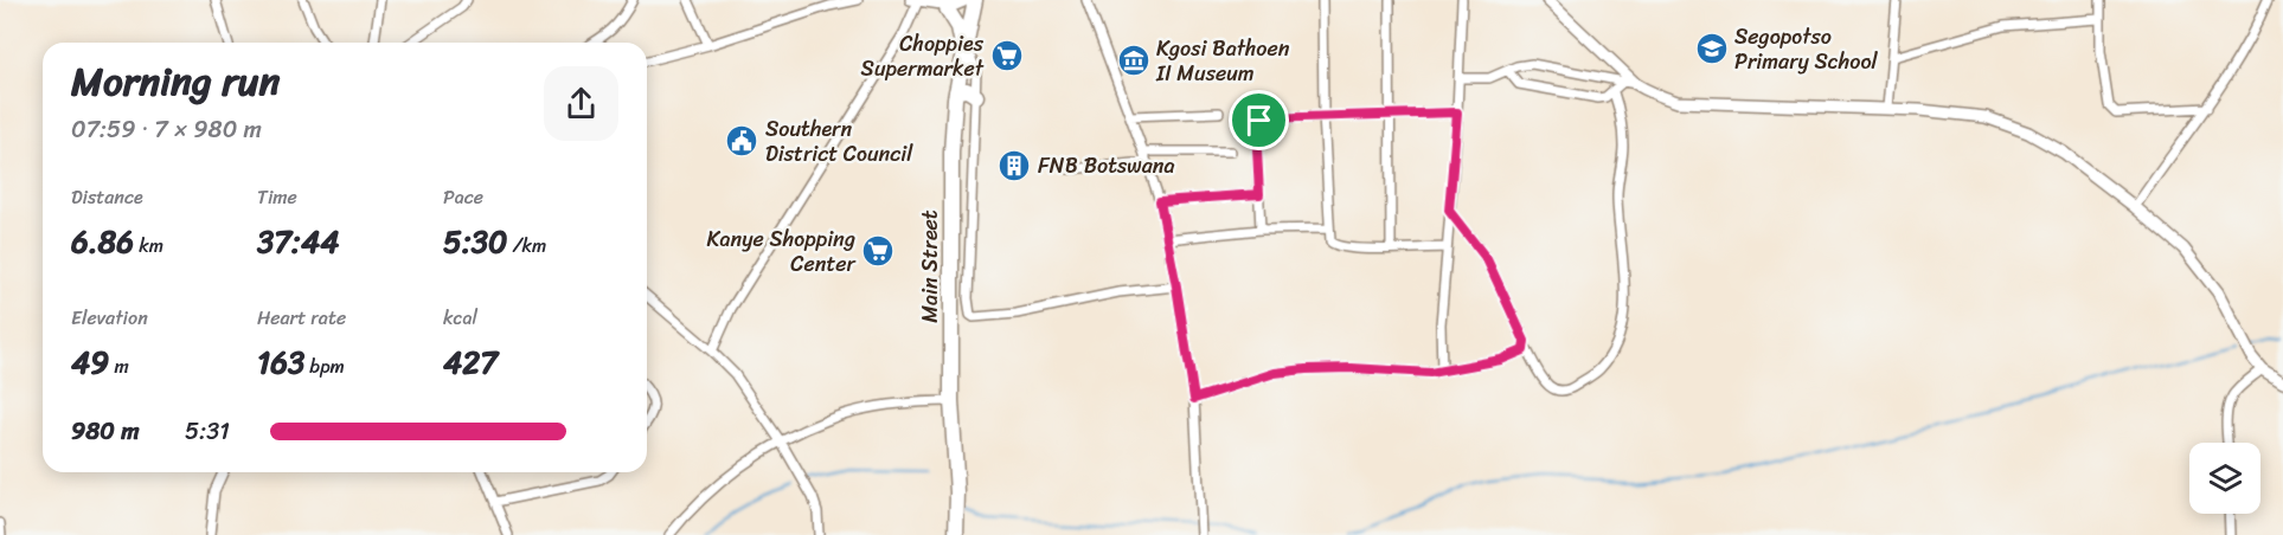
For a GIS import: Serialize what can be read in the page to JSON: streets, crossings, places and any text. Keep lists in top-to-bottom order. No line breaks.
{"streets":{"highway":["Main Street"]},"places":{"school or university":["Segopotso Primary School"],"supermarket":["Choppies Supermarket","Kanye Shopping Center"],"museum":["Kgosi Bathoen II Museum"],"public building":["Southern District Council"],"building":["FNB Botswana"]},"page":{"heading":["Morning run","07:59 · 7 × 980 m"],"stats":[["Distance","6.86 km"],["Time","37:44"],["Pace","5:30 /km"],["Elevation","49 m"],["Heart rate","163 bpm"],["kcal","427"]],"list":[{"name":"980 m","note":"5:31"}]}}
